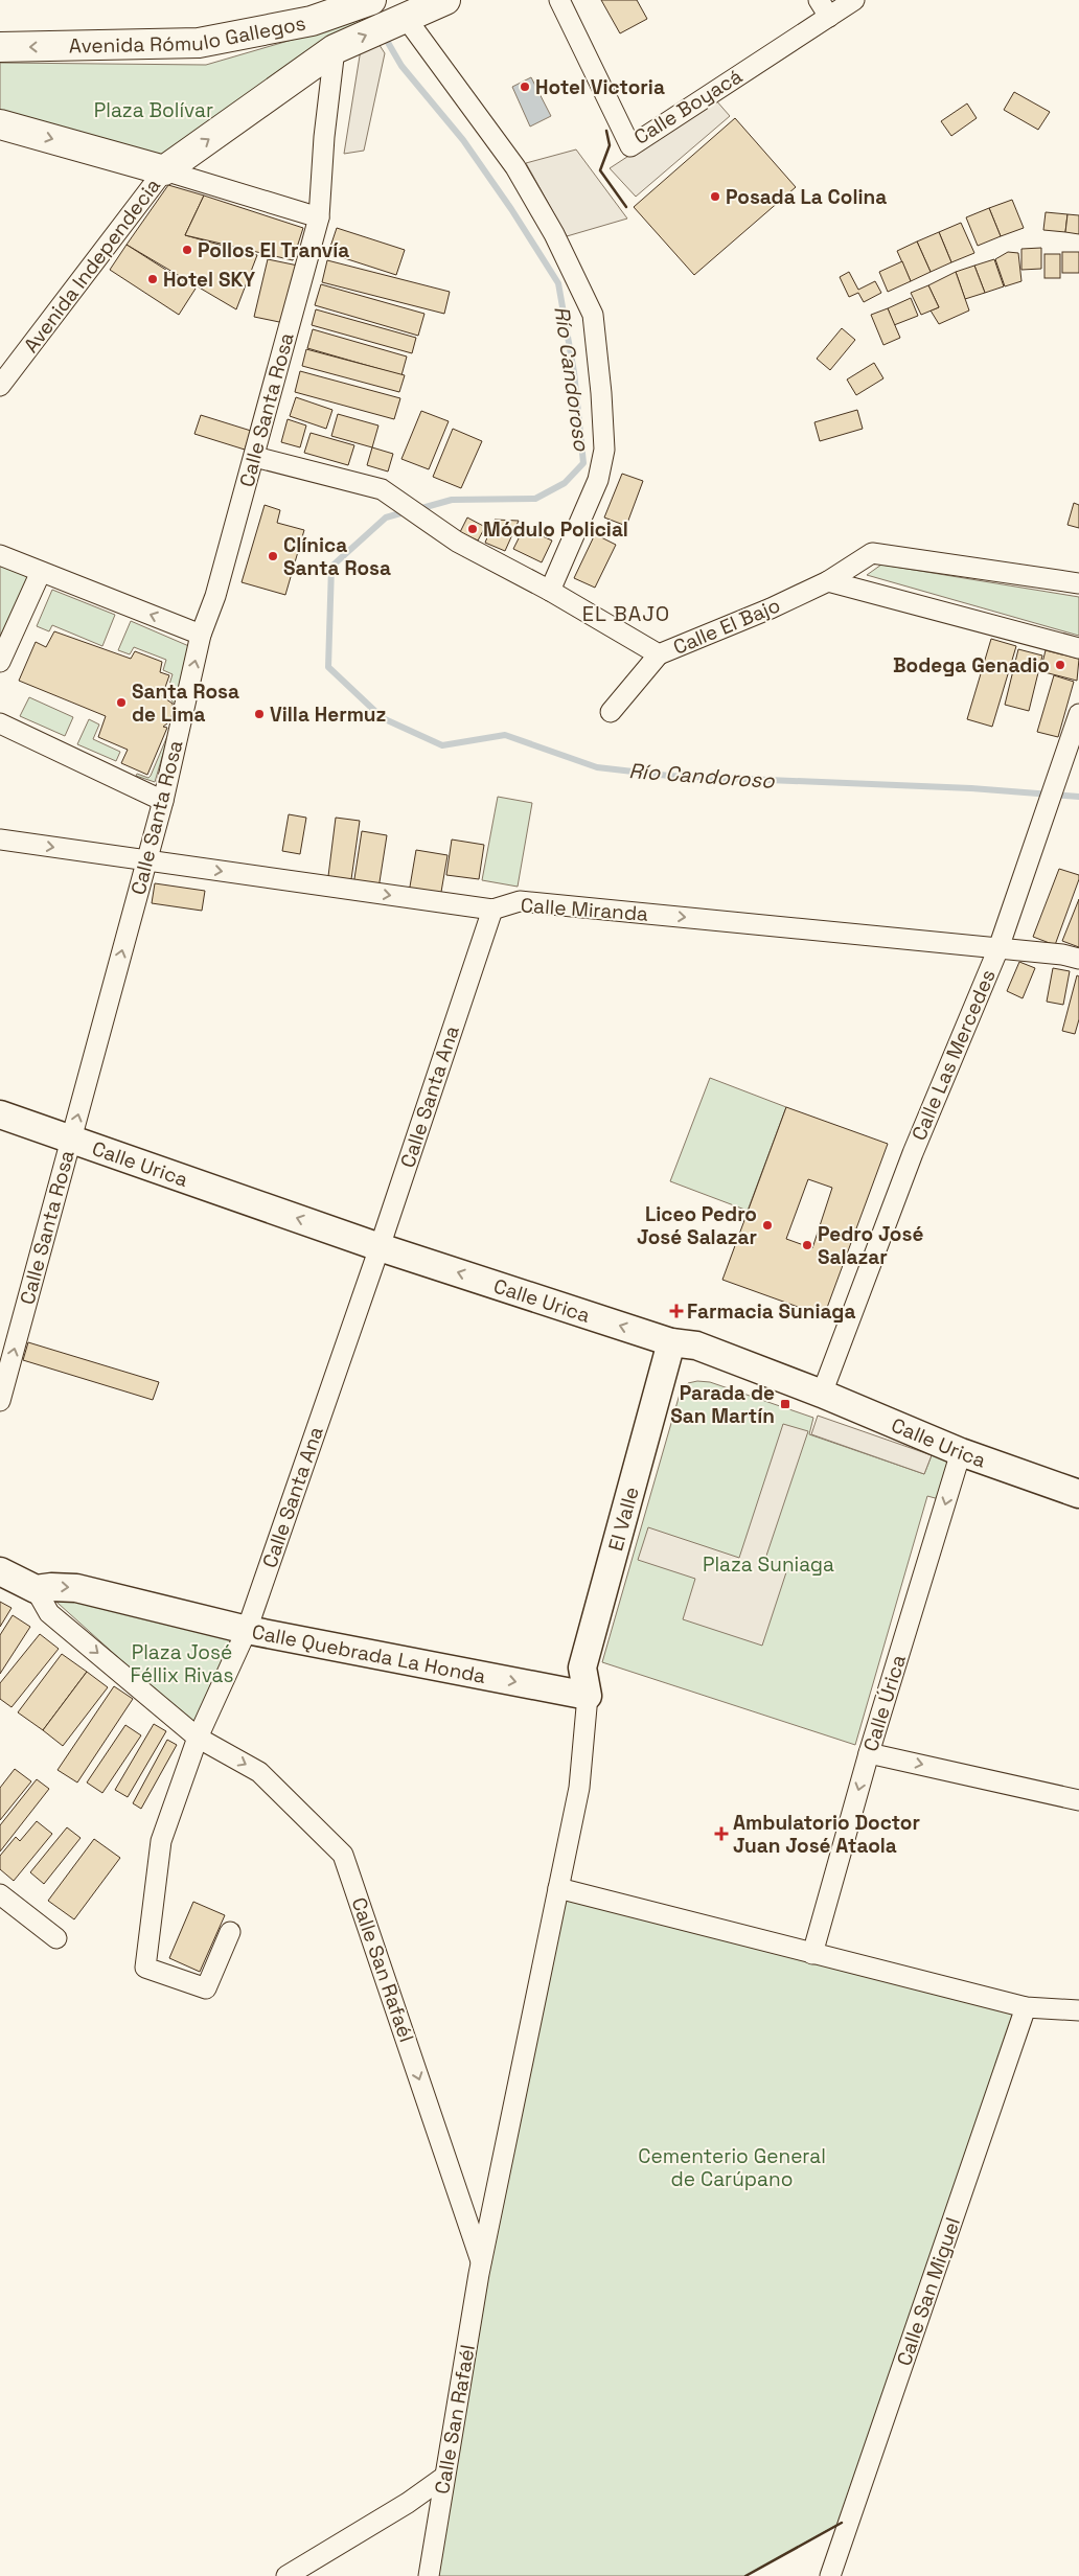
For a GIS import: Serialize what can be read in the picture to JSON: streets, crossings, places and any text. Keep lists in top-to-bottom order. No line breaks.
{"streets":{"main road":["Avenida Rómulo Gallegos","Calle Urica","El Valle","Calle Quebrada La Honda"],"street":["Calle Boyacá","Avenida Independecia","Calle Santa Rosa","Calle El Bajo","Calle Miranda","Calle Las Mercedes","Calle Santa Ana","Calle Úrica","Calle San Rafaél","Calle San Miguel"]},"crossings":[["Calle Santa Rosa","Calle El Bajo"],["Calle Santa Rosa","Calle Miranda"],["Calle Santa Rosa","Calle Urica"],["Calle Miranda","Calle Las Mercedes"],["Calle Miranda","Calle Santa Ana"],["Calle Las Mercedes","Calle Urica"],["Calle Santa Ana","Calle Urica"],["Calle Santa Ana","Calle Quebrada La Honda"],["Calle Santa Ana","Calle San Rafaél"],["Calle Urica","El Valle"],["Calle Urica","Calle Úrica"],["El Valle","Calle Quebrada La Honda"],["El Valle","Calle San Rafaél"],["Calle Quebrada La Honda","Calle San Rafaél"]],"one_way":["Calle Santa Rosa","Calle Miranda","Calle Urica","Calle Quebrada La Honda","Calle Úrica","Calle San Rafaél"],"districts":["EL BAJO"],"water":["Río Candoroso"],"parks":["Plaza Bolívar","Plaza Suniaga","Plaza José Féllix Rivas","Cementerio General de Carúpano"],"places":{"other":["Hotel Victoria","Posada La Colina","Pollos El Tranvía","Hotel SKY","Módulo Policial","Clínica Santa Rosa","Bodega Genadio","Santa Rosa de Lima","Villa Hermuz","Liceo Pedro José Salazar","Pedro José Salazar"],"health":["Farmacia Suniaga","Ambulatorio Doctor Juan José Ataola"],"transit":["Parada de San Martín"]}}
